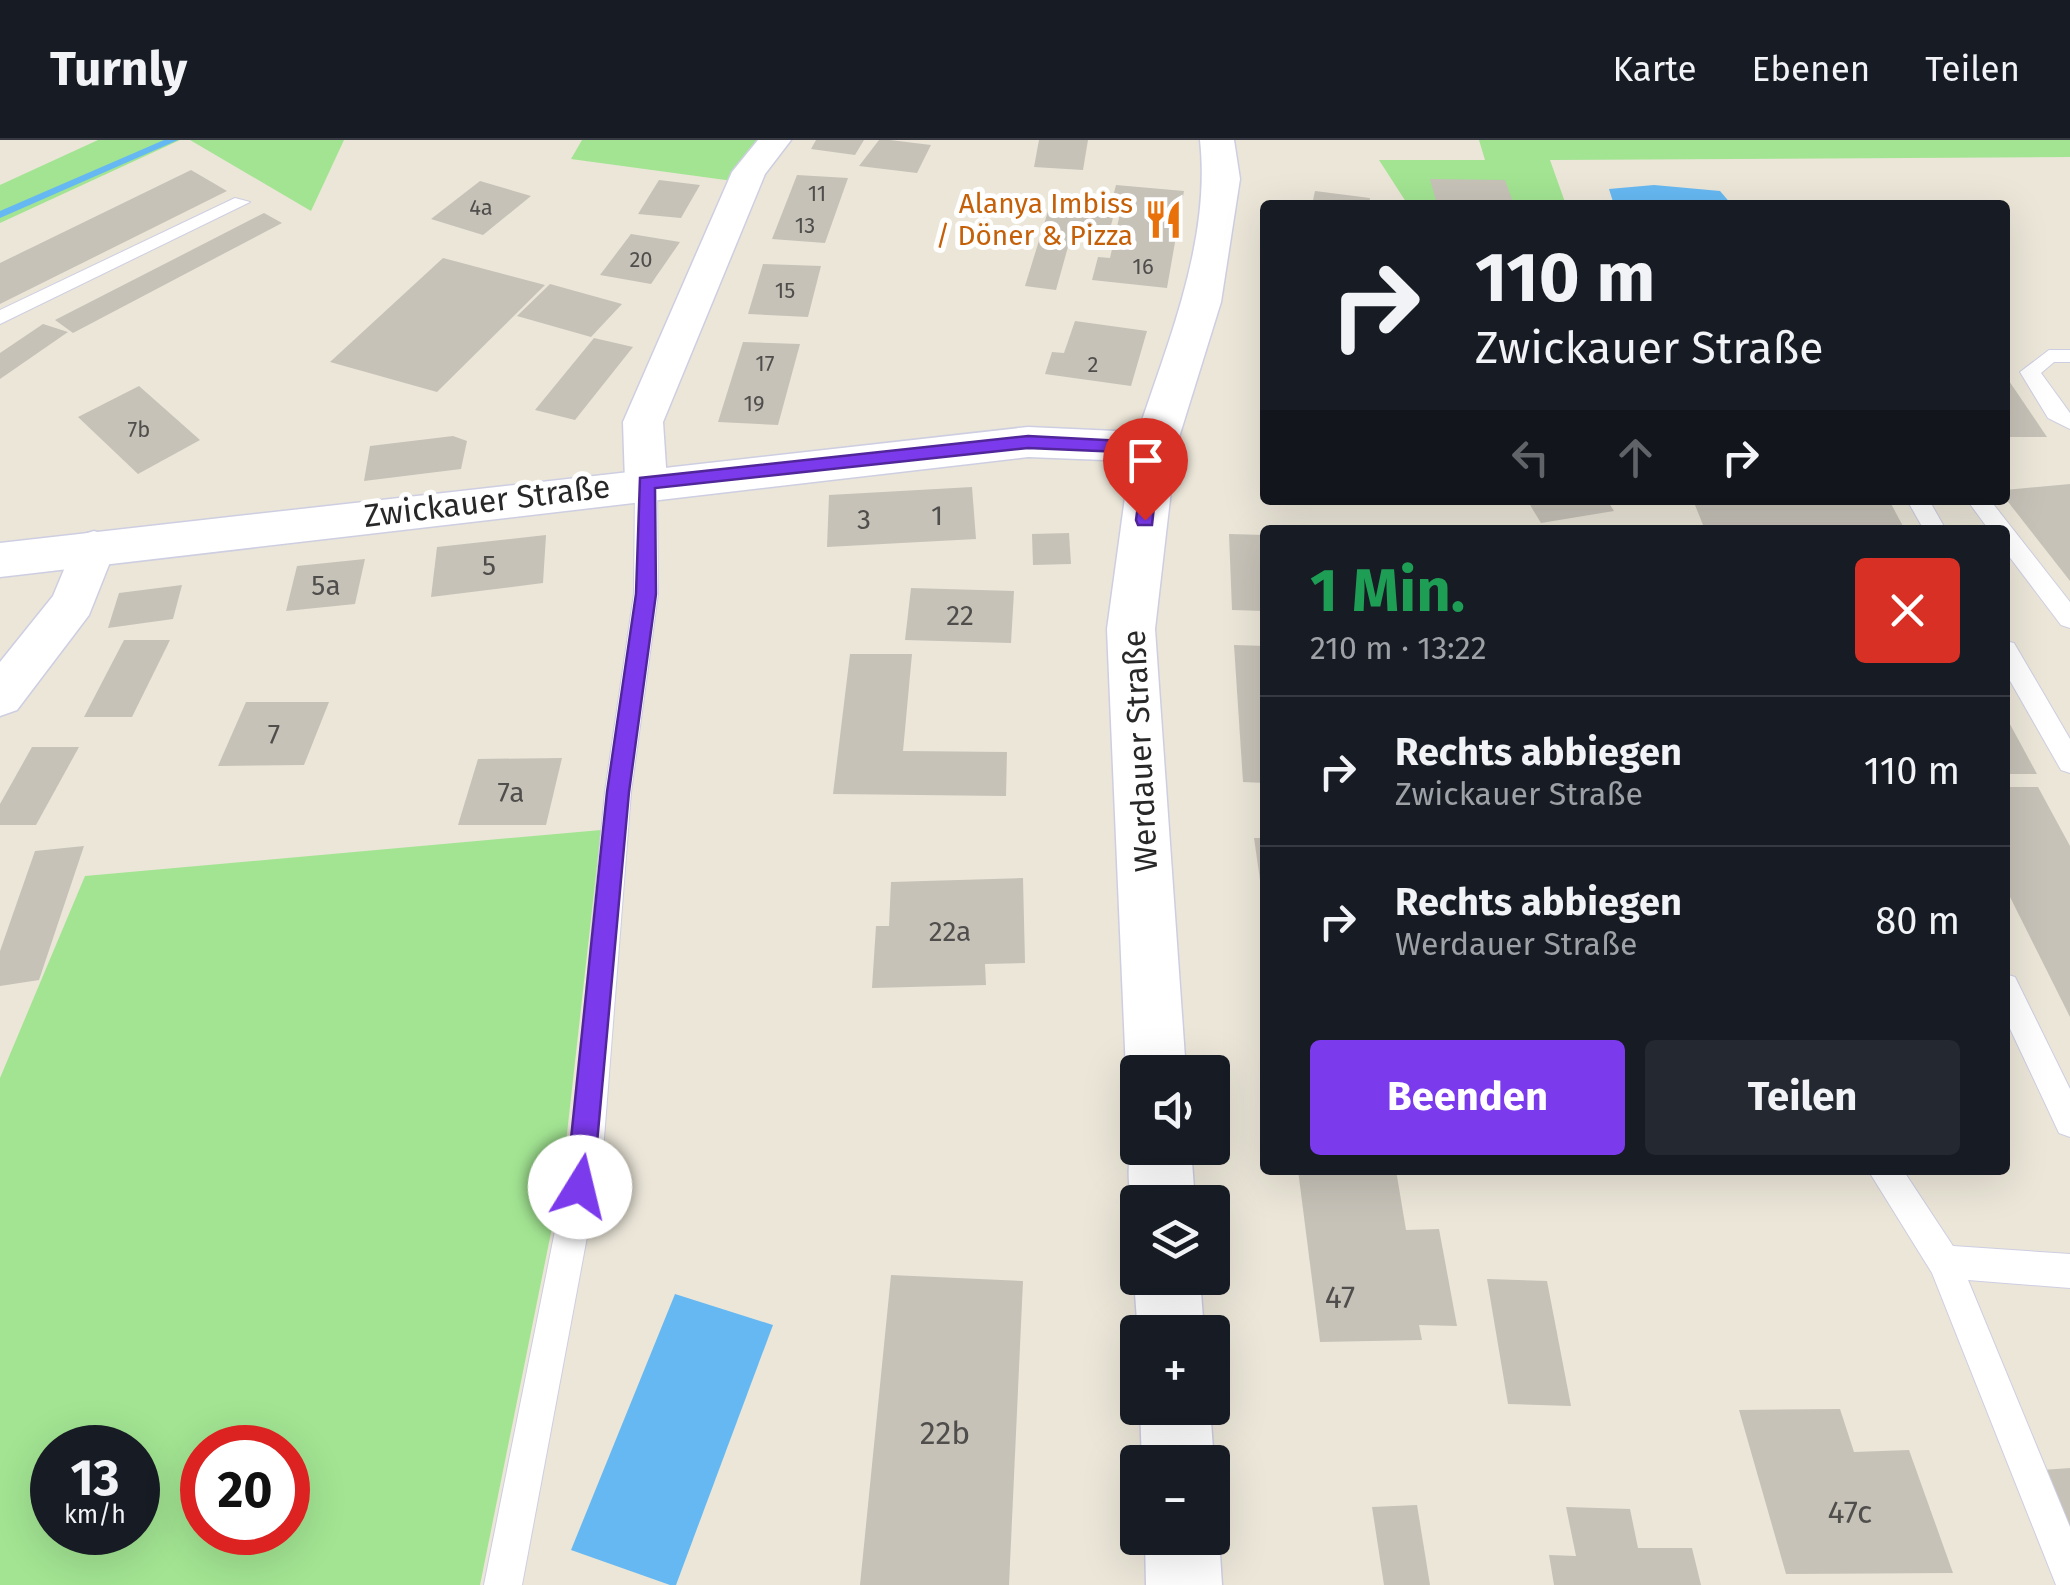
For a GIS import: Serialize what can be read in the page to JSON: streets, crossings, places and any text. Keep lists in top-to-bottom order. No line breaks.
{"streets":{"main road":["Zwickauer Straße","Werdauer Straße"]},"crossings":[["Zwickauer Straße","Werdauer Straße"]],"places":{"restaurant":["Alanya Imbiss / Döner & Pizza"]},"house_numbers":["11","4a","13","20","16","15","17","2","19","7b","1","3","5","5a","22","7","7a","22a","47","22b","47c"],"page":{"header":"Turnly","nav":["Karte","Ebenen","Teilen"],"turn":["110 m","Zwickauer Straße"],"heading":["1 Min.","210 m · 13:22"],"list":[{"name":"Rechts abbiegen","note":"Zwickauer Straße","value":"110 m"},{"name":"Rechts abbiegen","note":"Werdauer Straße","value":"80 m"}],"buttons":["Beenden","Teilen"],"map_buttons":["+","−"],"speed":"13 km/h","limit":"20"}}
